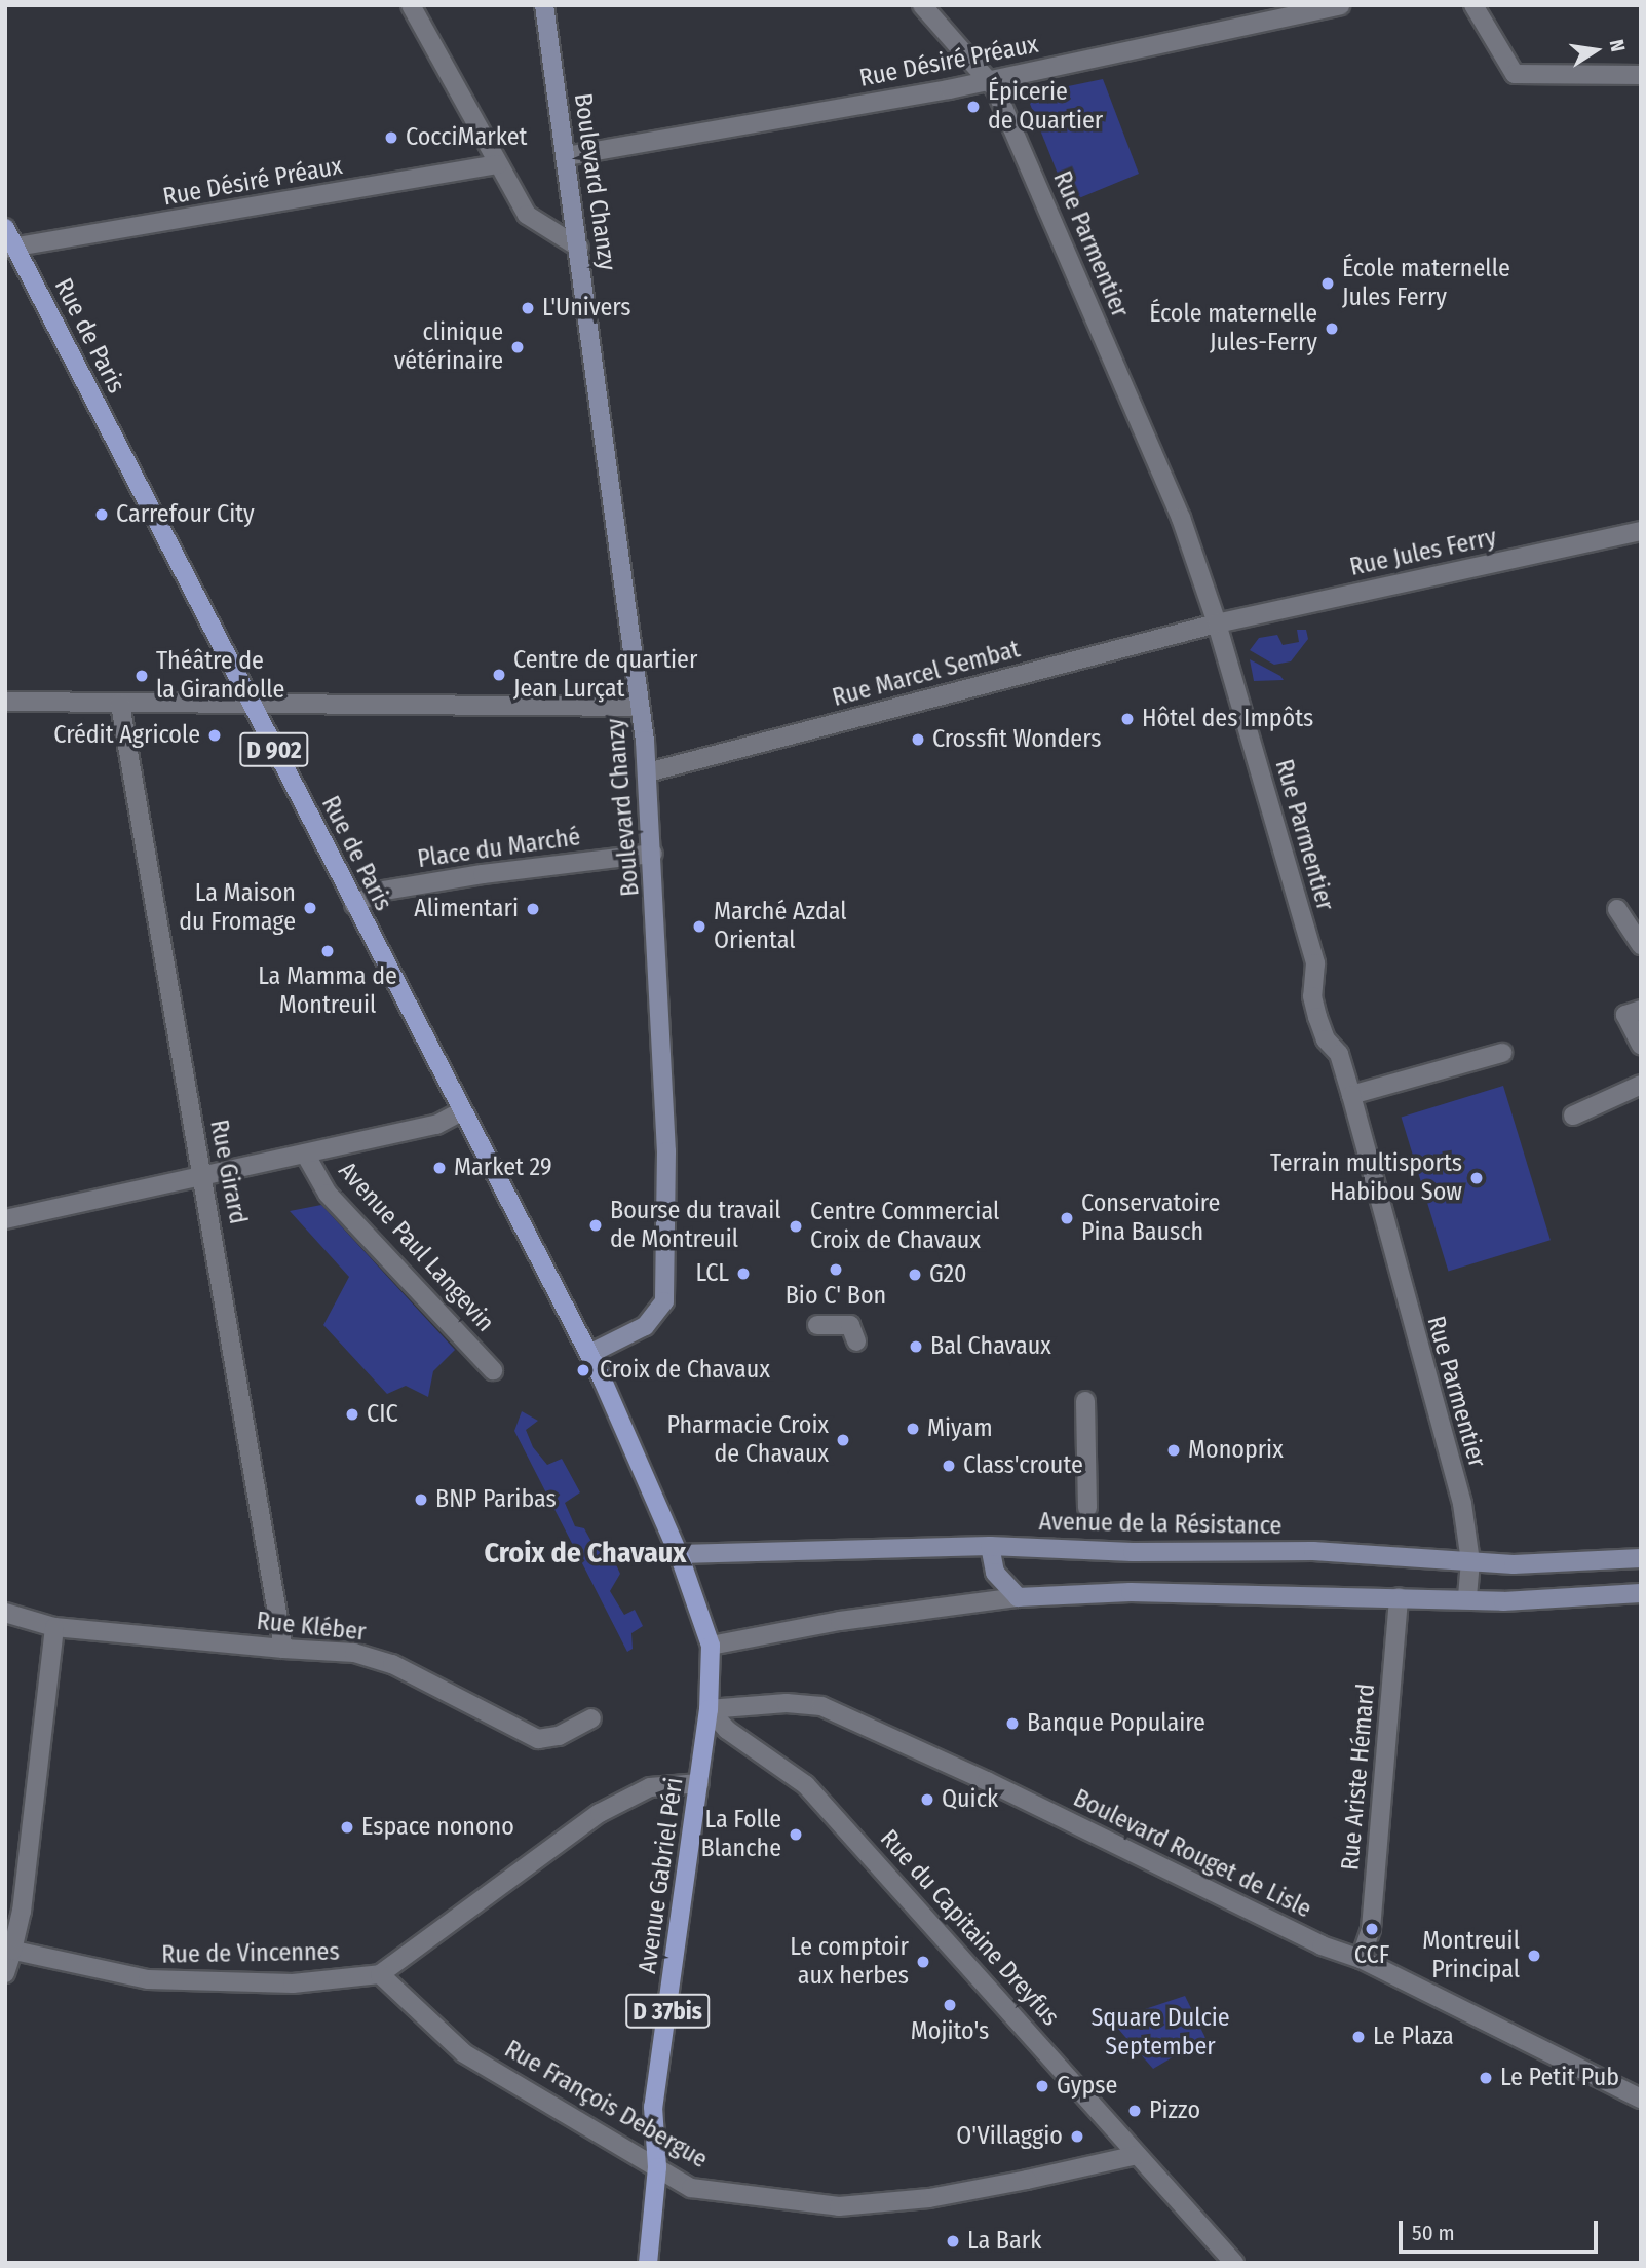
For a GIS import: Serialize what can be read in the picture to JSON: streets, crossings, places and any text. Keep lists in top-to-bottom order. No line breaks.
{"streets":{"main road":["Boulevard Chanzy","Rue de Paris","D 902","Avenue de la Résistance","Avenue Gabriel Péri","D 37bis"],"street":["Rue Désiré Préaux","Rue Parmentier","Rue Jules Ferry","Rue Marcel Sembat","Place du Marché","Rue Girard","Avenue Paul Langevin","Rue Kléber","Rue Ariste Hémard","Boulevard Rouget de Lisle","Rue du Capitaine Dreyfus","Rue de Vincennes","Rue François Debergue"]},"crossings":[["Rue Désiré Préaux","Boulevard Chanzy"],["Rue Désiré Préaux","Rue Parmentier"],["Rue Désiré Préaux","Rue de Paris"],["Boulevard Chanzy","Rue de Paris"],["Boulevard Chanzy","Rue Marcel Sembat"],["Boulevard Chanzy","Place du Marché"],["Rue Parmentier","Rue Jules Ferry"],["Rue Parmentier","Rue Marcel Sembat"],["Rue Parmentier","Avenue de la Résistance"],["Rue de Paris","Place du Marché"],["Rue de Paris","Avenue de la Résistance"],["Rue de Paris","Avenue Gabriel Péri"],["Rue Jules Ferry","Rue Marcel Sembat"],["Rue Girard","Rue Kléber"],["Rue Ariste Hémard","Boulevard Rouget de Lisle"],["Boulevard Rouget de Lisle","Avenue Gabriel Péri"],["Boulevard Rouget de Lisle","Rue du Capitaine Dreyfus"],["Avenue Gabriel Péri","Rue du Capitaine Dreyfus"],["Avenue Gabriel Péri","Rue François Debergue"],["Rue du Capitaine Dreyfus","Rue François Debergue"],["Rue de Vincennes","Rue François Debergue"]],"districts":["Croix de Chavaux"],"parks":["Square Dulcie September"],"places":["Épicerie de Quartier","CocciMarket","École maternelle Jules Ferry","L'Univers","École maternelle Jules-Ferry","clinique vétérinaire","Carrefour City","Centre de quartier Jean Lurçat","Théâtre de la Girandolle","Hôtel des Impôts","Crédit Agricole","Crossfit Wonders","La Maison du Fromage","Alimentari","Marché Azdal Oriental","La Mamma de Montreuil","Market 29","Terrain multisports Habibou Sow","Conservatoire Pina Bausch","Bourse du travail de Montreuil","Centre Commercial Croix de Chavaux","Bio C' Bon","LCL","G20","Bal Chavaux","Croix de Chavaux","CIC","Miyam","Pharmacie Croix de Chavaux","Monoprix","Class'croute","BNP Paribas","Banque Populaire","Quick","Espace nonono","La Folle Blanche","CCF","Montreuil Principal","Le comptoir aux herbes","Mojito's","Le Plaza","Le Petit Pub","Gypse","Pizzo","O'Villaggio","La Bark"],"scale_bar":"50 m","north":"right"}
